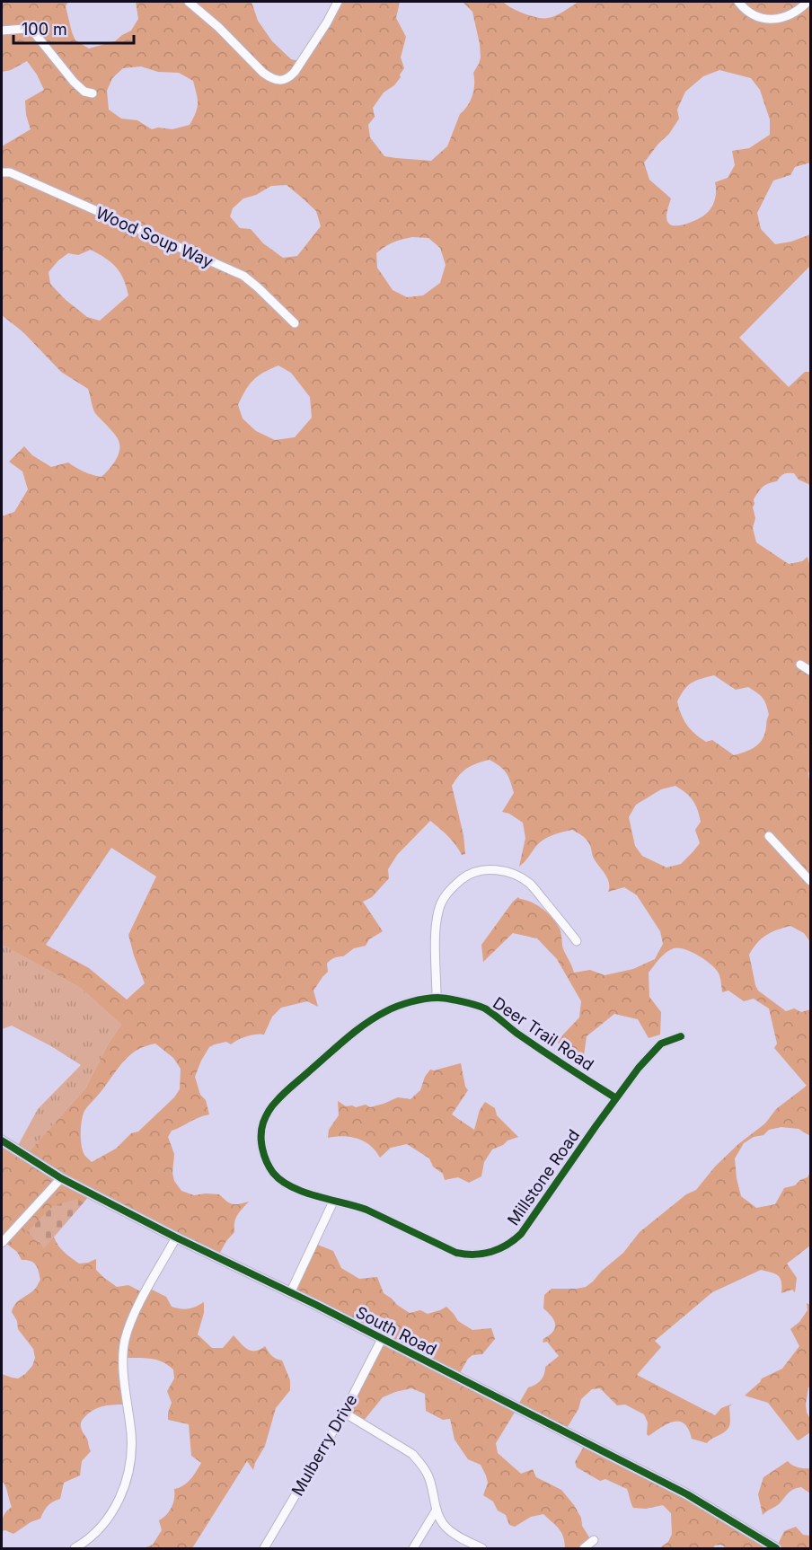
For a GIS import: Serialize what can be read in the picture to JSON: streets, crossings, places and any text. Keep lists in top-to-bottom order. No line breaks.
{"streets":{"street":["Wood Soup Way","Deer Trail Road","Millstone Road","South Road","Mulberry Drive"]},"crossings":[["Deer Trail Road","Millstone Road"],["South Road","Mulberry Drive"]],"scale_bar":"100 m"}
